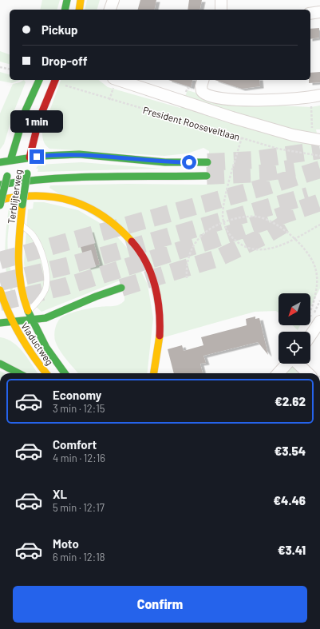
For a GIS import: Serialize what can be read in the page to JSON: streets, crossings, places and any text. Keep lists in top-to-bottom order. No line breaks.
{"streets":{"main road":["Terblijterweg","Viaductweg"],"street":["President Rooseveltlaan"]},"crossings":[["Terblijterweg","Viaductweg"]],"north":"bottom left","page":{"banner":["Pickup","Drop-off"],"bubble":"1 min","list":[{"name":"Economy","note":"3 min · 12:15","value":"€2.62"},{"name":"Comfort","note":"4 min · 12:16","value":"€3.54"},{"name":"XL","note":"5 min · 12:17","value":"€4.46"},{"name":"Moto","note":"6 min · 12:18","value":"€3.41"}],"buttons":"Confirm"}}
